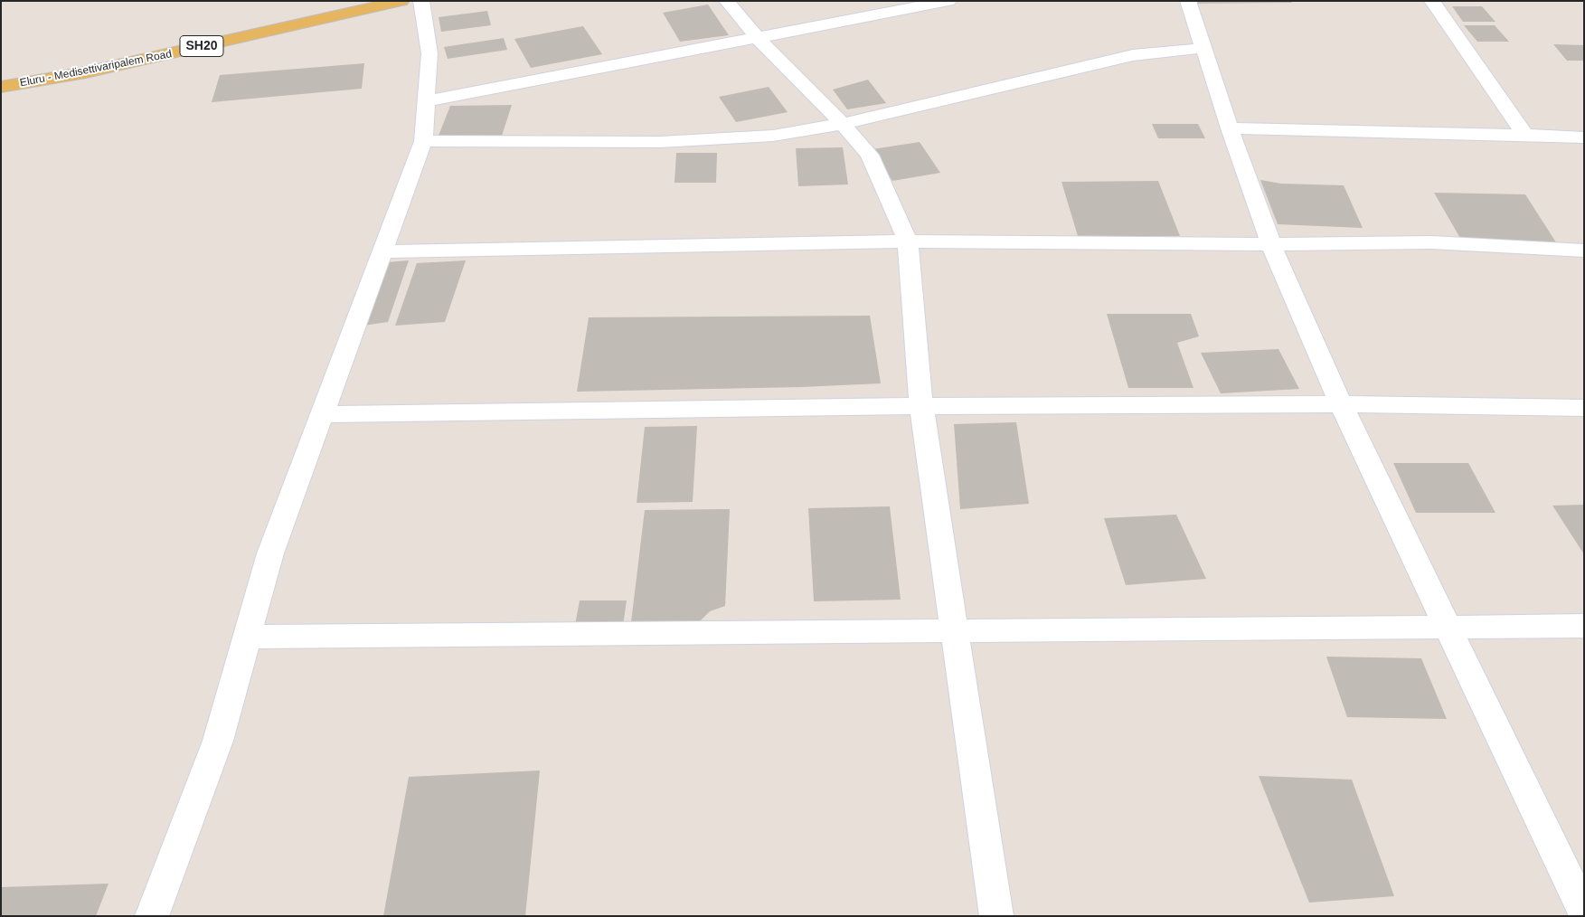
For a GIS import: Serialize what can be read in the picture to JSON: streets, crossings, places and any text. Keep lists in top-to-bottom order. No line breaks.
{"streets":{"main road":["SH20","Eluru - Medisettivaripalem Road"]}}
